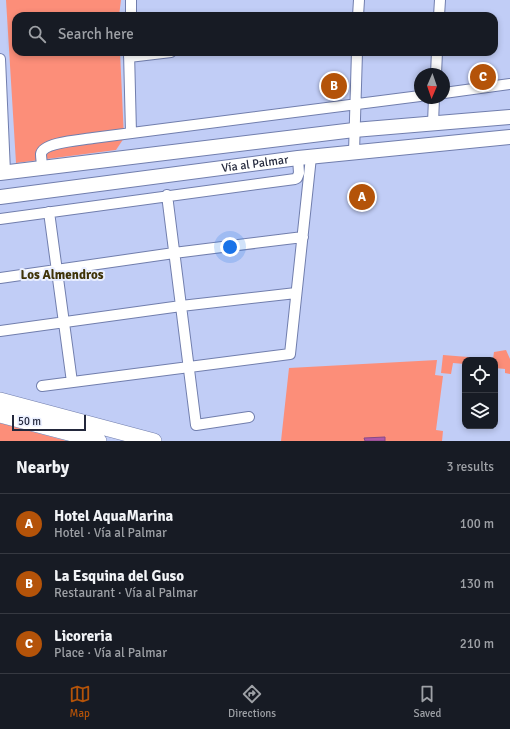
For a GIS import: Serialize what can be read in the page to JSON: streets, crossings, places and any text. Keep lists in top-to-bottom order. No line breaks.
{"streets":{"main road":["Vía al Palmar"]},"districts":["Los Almendros"],"scale_bar":"50 m","north":"bottom","page":{"search":"Search here","pins":["C","B","A"],"scale":"50 m","heading":["Nearby","3 results"],"list":[{"mark":"A","name":"Hotel AquaMarina","note":"Hotel · Vía al Palmar","value":"100 m"},{"mark":"B","name":"La Esquina del Guso","note":"Restaurant · Vía al Palmar","value":"130 m"},{"mark":"C","name":"Licoreria","note":"Place · Vía al Palmar","value":"210 m"}],"nav":["Map","Directions","Saved"]}}
